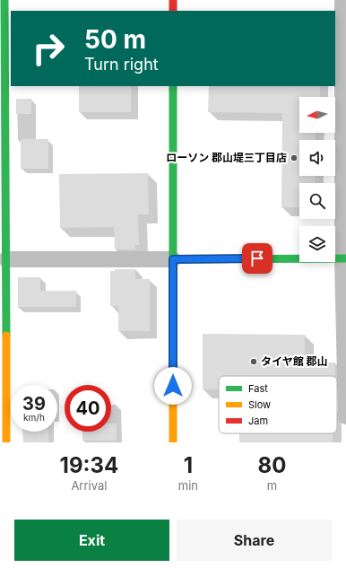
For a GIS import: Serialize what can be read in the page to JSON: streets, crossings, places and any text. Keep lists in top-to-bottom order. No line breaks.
{"places":["ローソン 郡山堤三丁目店","タイヤ館 郡山"],"legend":["Fast","Slow","Jam"],"north":"left","page":{"turn":["50 m","Turn right"],"speed":"39 km/h","limit":"40","eta":["19:34","Arrival","1","min","80","m"],"buttons":["Exit","Share"]}}
